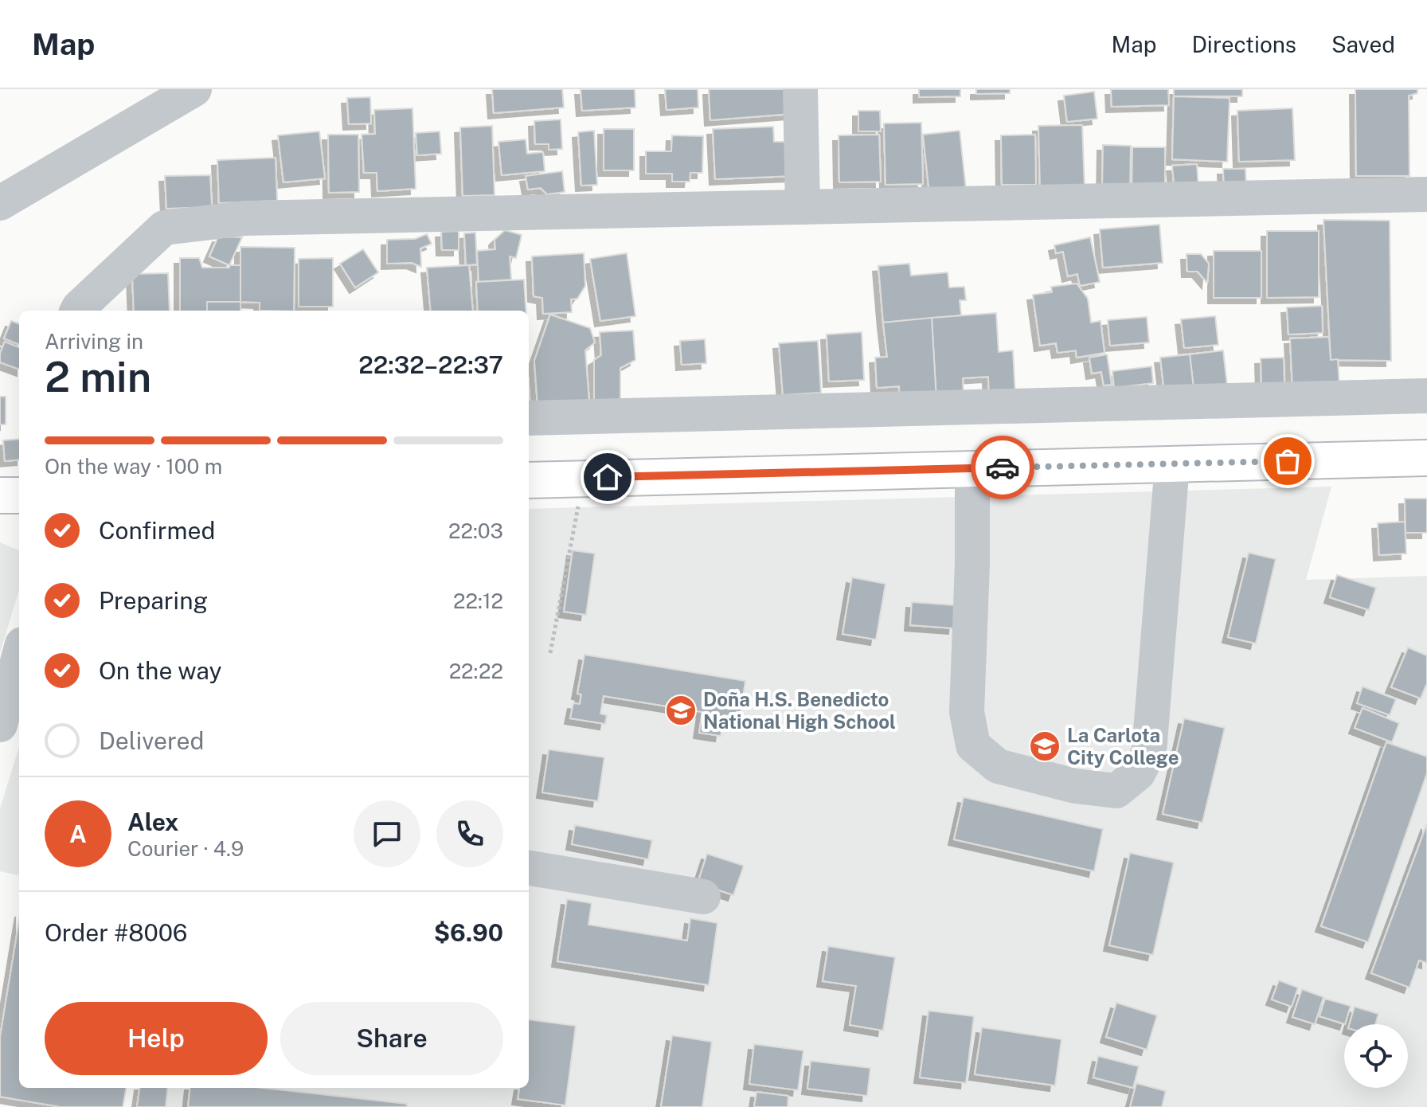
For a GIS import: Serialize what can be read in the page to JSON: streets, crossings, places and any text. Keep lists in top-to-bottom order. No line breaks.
{"places":{"school or university":["Doña H.S. Benedicto National High School","La Carlota City College"]},"page":{"header":"Map","nav":["Map","Directions","Saved"],"heading":["2 min","Arriving in","22:32–22:37"],"panel":["Alex","Courier · 4.9","Order #8006","$6.90"],"bar":"On the way · 100 m","list":[["Confirmed","22:03"],["Preparing","22:12"],["On the way","22:22"],"Delivered"],"round":"A","buttons":["Help","Share"]}}
